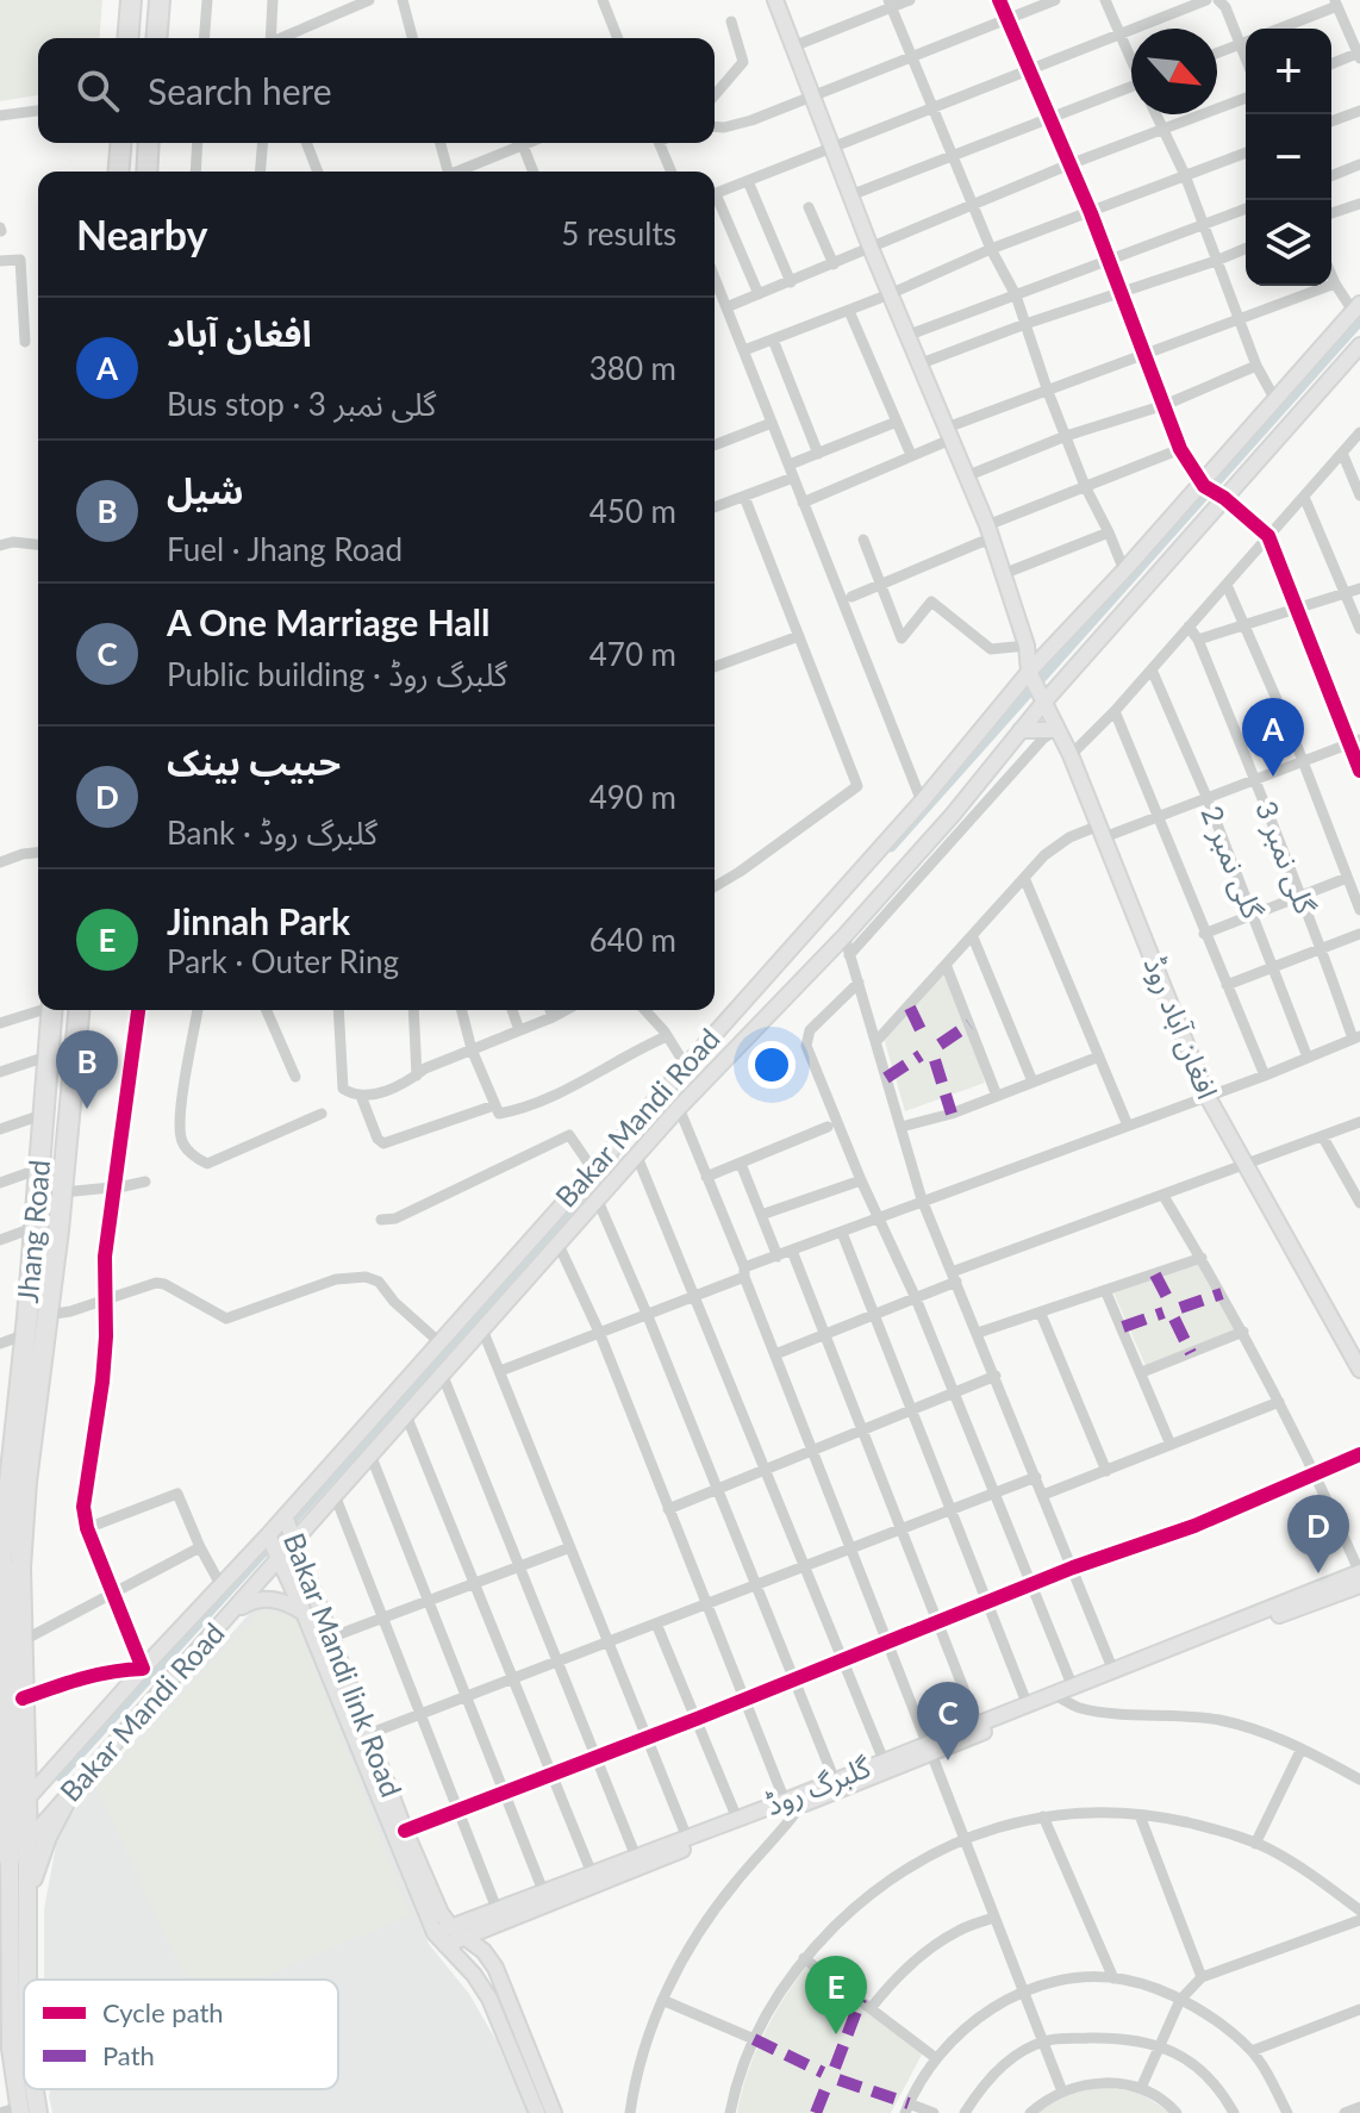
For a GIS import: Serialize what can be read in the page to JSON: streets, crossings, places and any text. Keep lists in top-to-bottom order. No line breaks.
{"streets":{"highway":["Jhang Road"],"main road":["افغان آباد روڈ","Bakar Mandi Road","Bakar Mandi link Road","گلبرگ روڈ"],"street":["گلی نمبر 3","گلی نمبر 2"]},"crossings":[["افغان آباد روڈ","Bakar Mandi Road"],["Bakar Mandi Road","Jhang Road"],["Bakar Mandi Road","Bakar Mandi link Road"],["Bakar Mandi link Road","گلبرگ روڈ"]],"legend":["Cycle path","Path"],"north":"bottom right","page":{"map_buttons":["+","−"],"search":"Search here","heading":["Nearby","5 results"],"list":[{"mark":"A","name":"افغان آباد","note":"Bus stop · گلی نمبر 3","value":"380 m"},{"mark":"B","name":"شیل","note":"Fuel · Jhang Road","value":"450 m"},{"mark":"C","name":"A One Marriage Hall","note":"Public building · گلبرگ روڈ","value":"470 m"},{"mark":"D","name":"حبیب بینک","note":"Bank · گلبرگ روڈ","value":"490 m"},{"mark":"E","name":"Jinnah Park","note":"Park · Outer Ring","value":"640 m"}],"pins":["A","B","D","C","E"]}}
